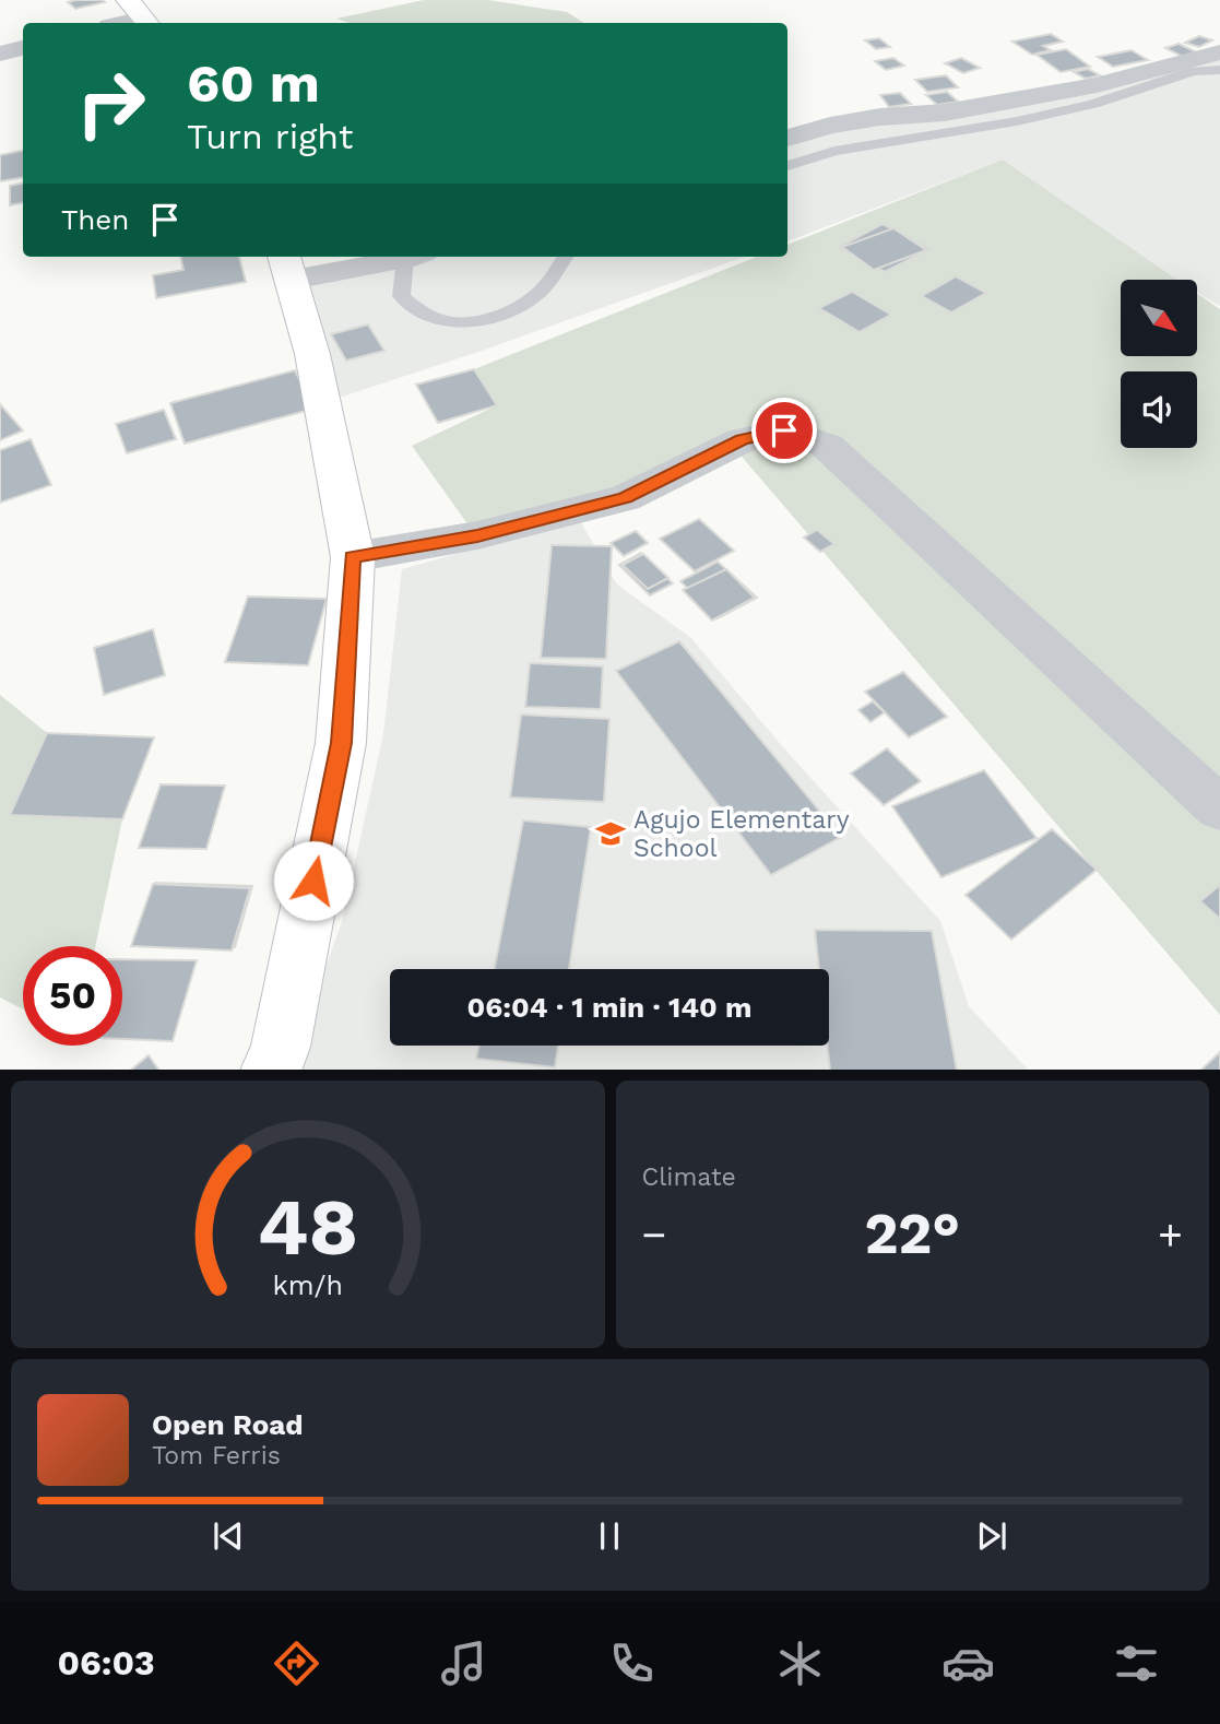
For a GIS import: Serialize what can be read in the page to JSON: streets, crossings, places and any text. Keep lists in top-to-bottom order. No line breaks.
{"places":{"school or university":["Agujo Elementary School"]},"north":"bottom right","page":{"turn":["60 m","Turn right"],"then":"Then","limit":"50","trip":"06:04 · 1 min · 140 m","tile":"Climate","heat":["−","22°","+"],"song":["Open Road","Tom Ferris"],"tabs":"06:03","gauge":["48","km/h"]}}
